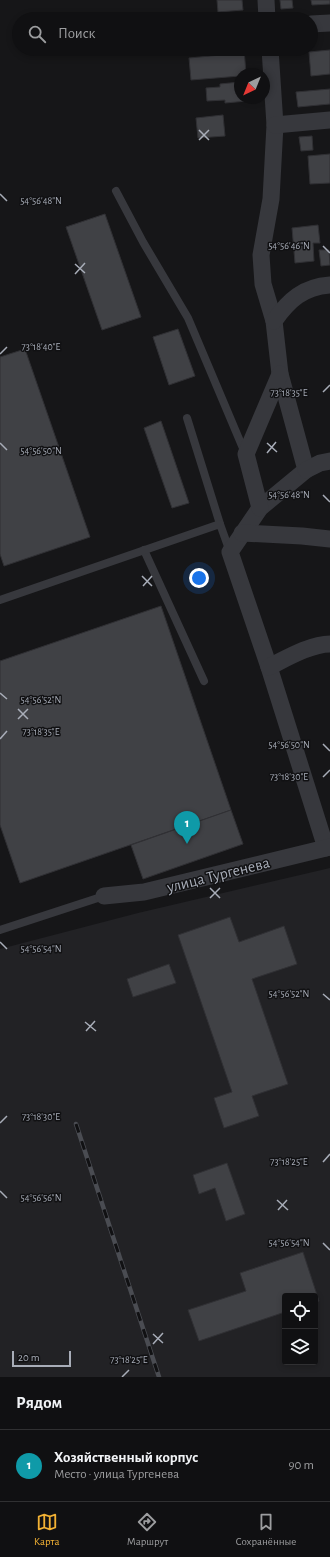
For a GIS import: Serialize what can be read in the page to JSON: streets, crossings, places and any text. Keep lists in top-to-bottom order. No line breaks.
{"streets":{"street":["улица Тургенева"]},"scale_bar":"20 m","north":"bottom left","page":{"search":"Поиск","pins":"1","scale":"20 m","heading":"Рядом","list":[{"mark":"1","name":"Хозяйственный корпус","note":"Место · улица Тургенева","value":"90 m"}],"nav":["Карта","Маршрут","Сохранённые"]},"coordinates":["54°56'48\"N","54°56'46\"N","73°18'40\"E","73°18'35\"E","54°56'50\"N","54°56'52\"N","73°18'30\"E","54°56'54\"N","73°18'25\"E","54°56'56\"N"]}
